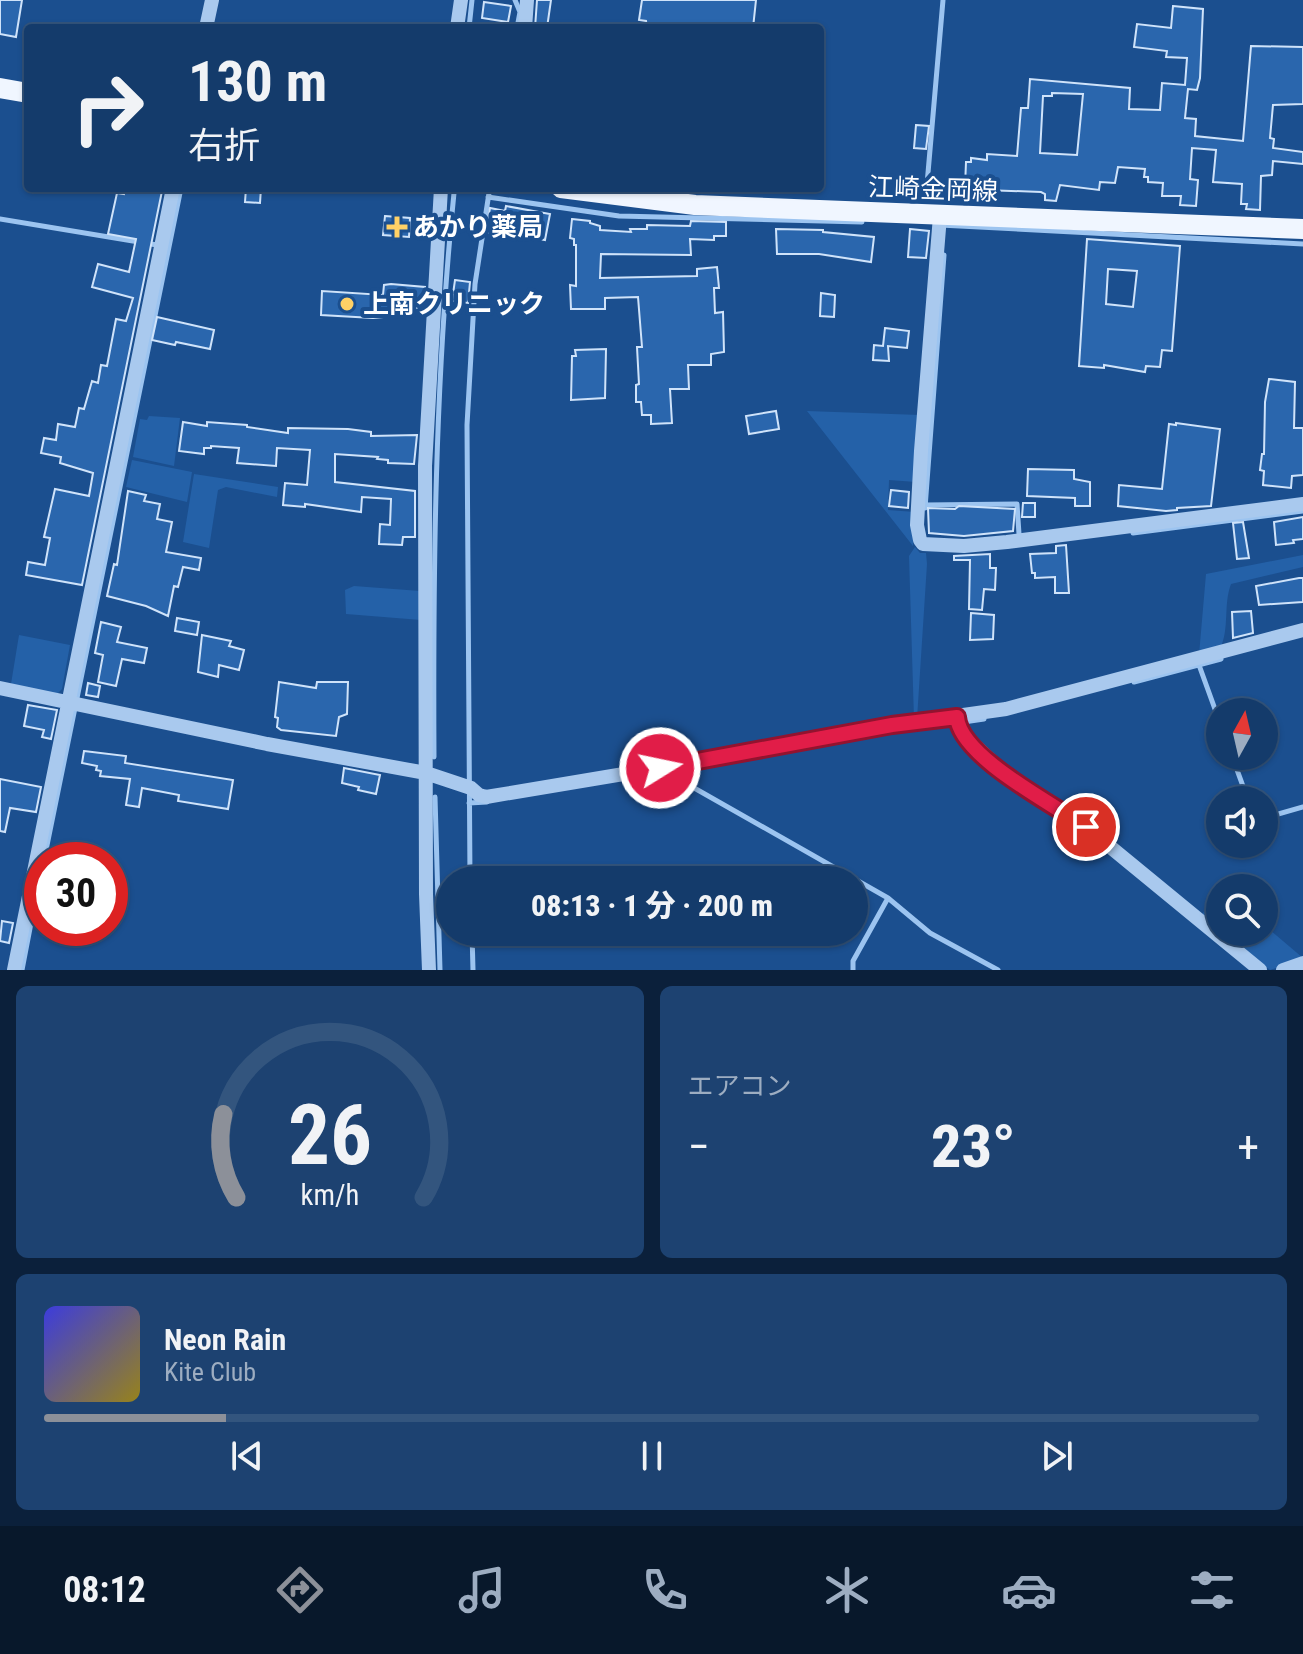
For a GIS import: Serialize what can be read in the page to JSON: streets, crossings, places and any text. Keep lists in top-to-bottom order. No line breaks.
{"streets":{"main road":["江崎金岡線"]},"places":{"health":["あかり薬局"],"other":["上南クリニック"]},"north":"top","page":{"turn":["130 m","右折"],"limit":"30","trip":"08:13 · 1 分 · 200 m","tile":"エアコン","heat":["−","23°","+"],"song":["Neon Rain","Kite Club"],"tabs":"08:12","gauge":["26","km/h"]}}
